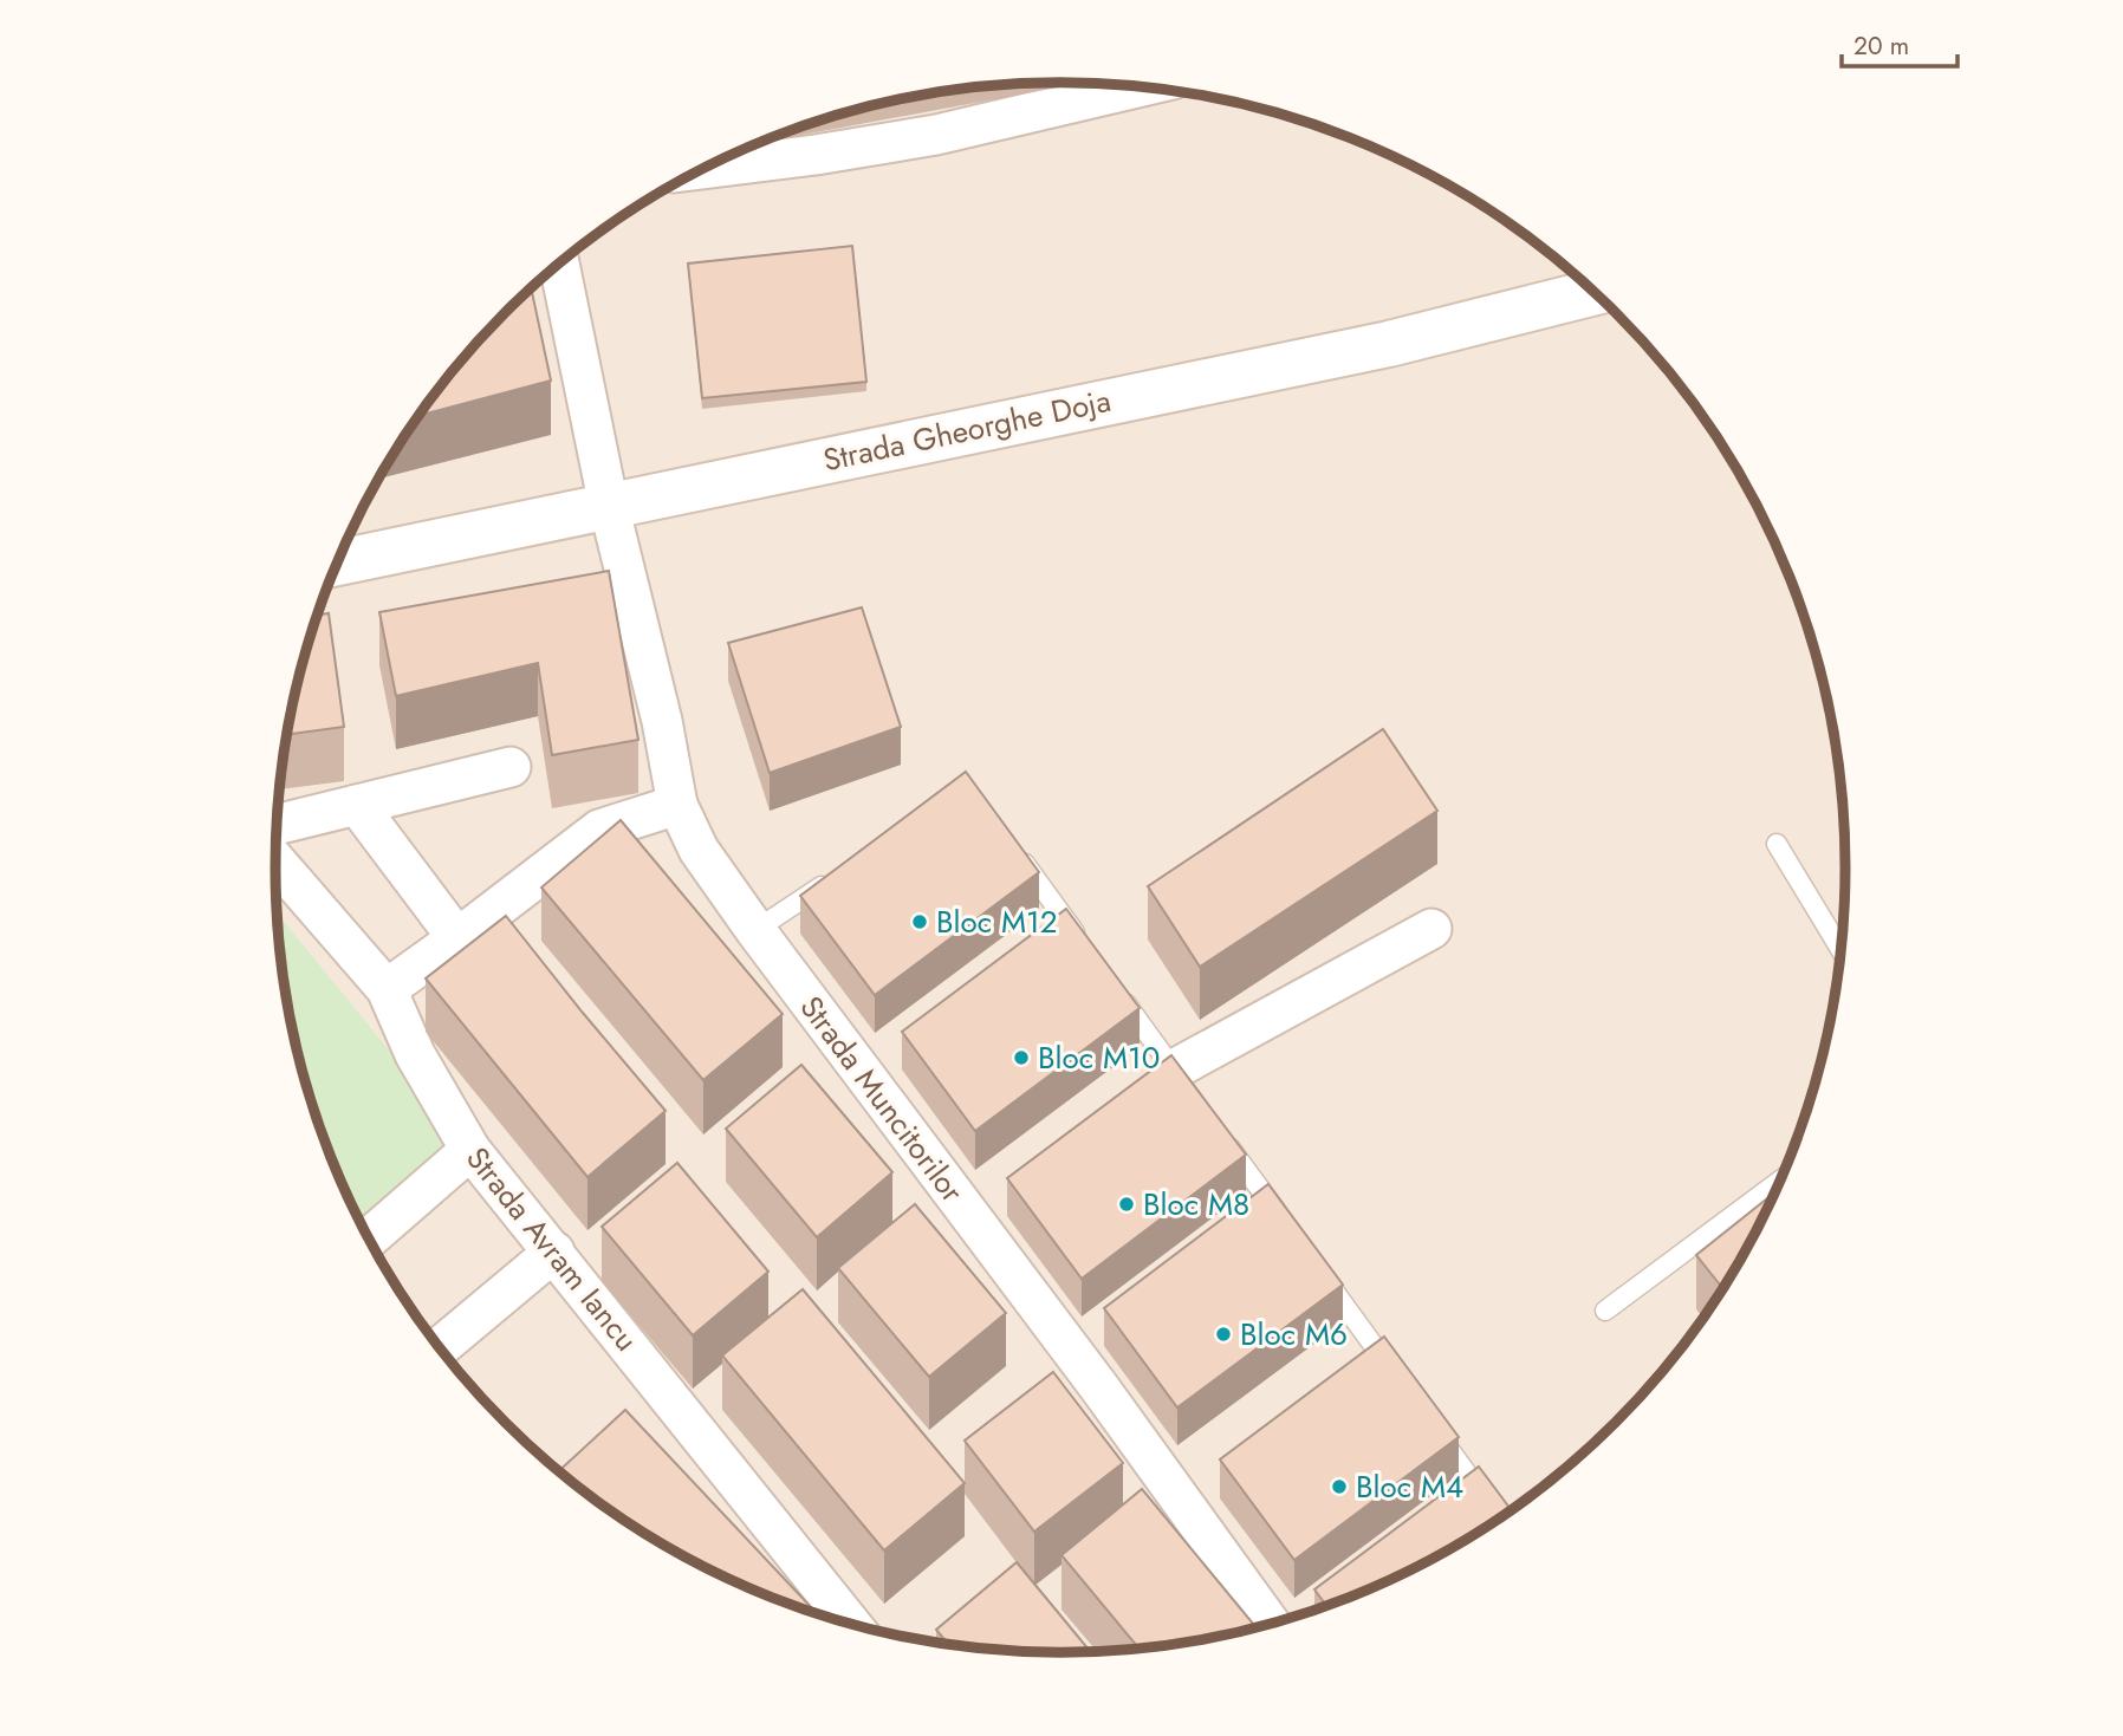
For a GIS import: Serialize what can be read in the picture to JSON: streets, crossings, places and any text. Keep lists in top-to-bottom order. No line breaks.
{"streets":{"main road":["Strada Gheorghe Doja"],"street":["Strada Muncitorilor","Strada Avram Iancu"]},"crossings":[["Strada Gheorghe Doja","Strada Muncitorilor"]],"places":["Bloc M12","Bloc M10","Bloc M8","Bloc M6","Bloc M4"],"scale_bar":"20 m"}
